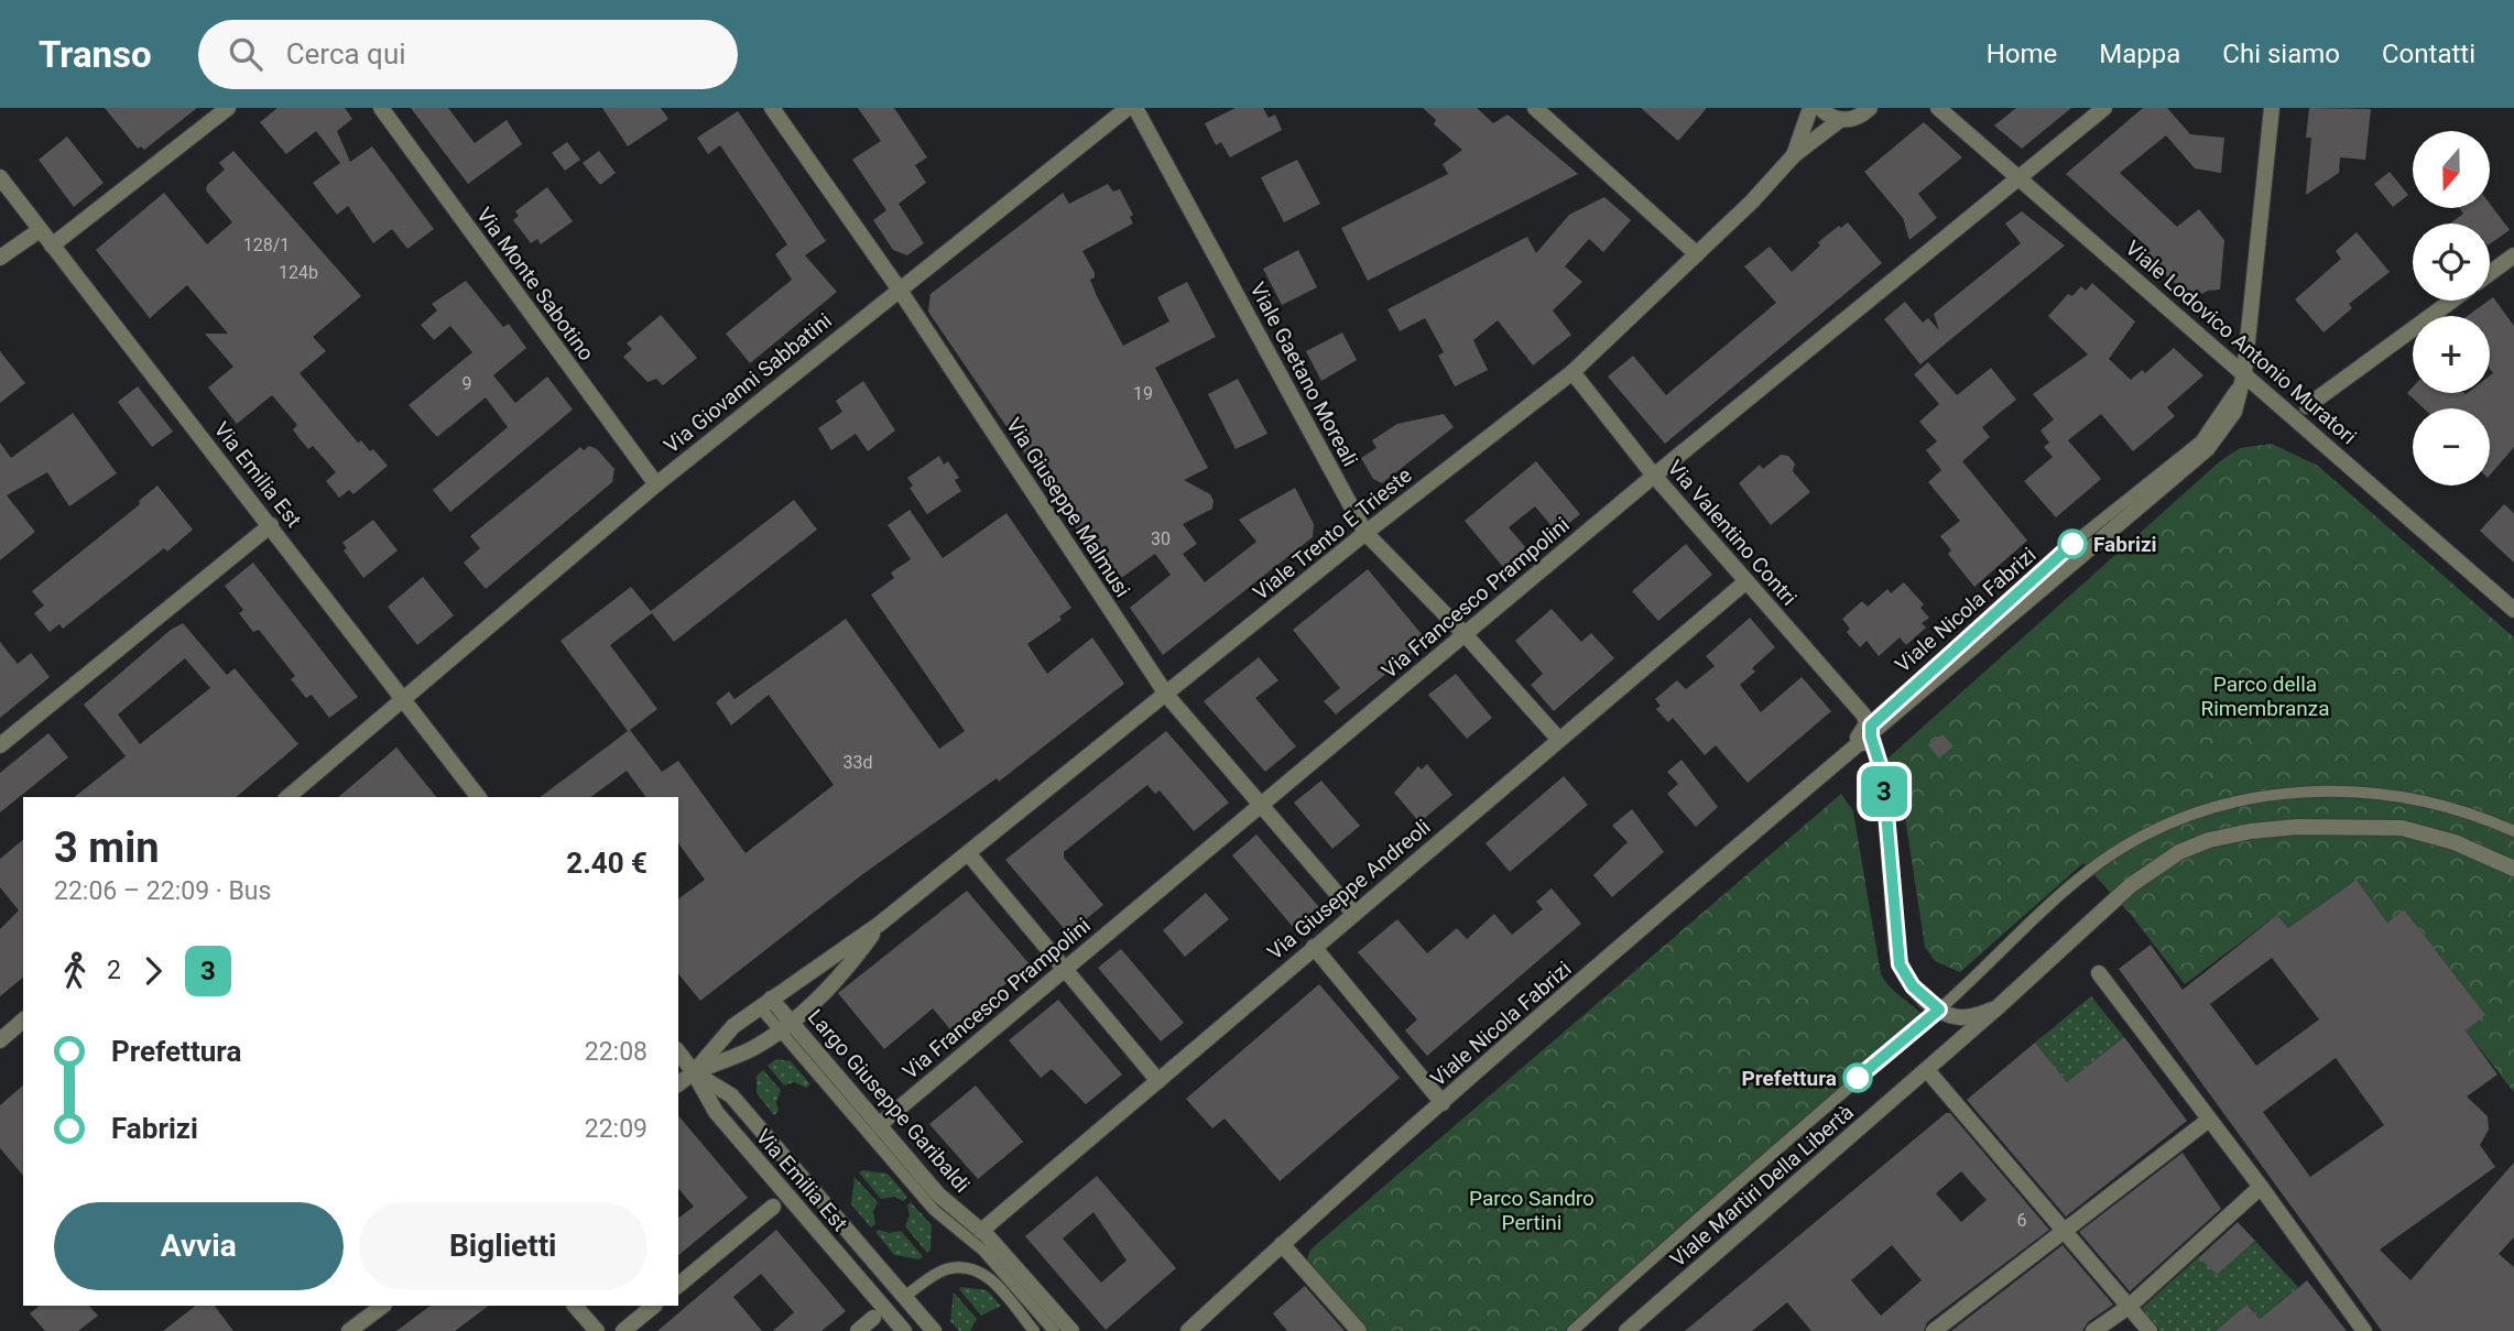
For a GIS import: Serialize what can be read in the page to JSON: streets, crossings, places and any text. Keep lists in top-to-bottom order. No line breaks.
{"streets":{"street":["Via Monte Sabotino","Viale Lodovico Antonio Muratori","Viale Gaetano Moreali","Via Giovanni Sabbatini","Via Emilia Est","Via Giuseppe Malmusi","Via Valentino Contri","Viale Trento E Trieste","Via Francesco Prampolini","Viale Nicola Fabrizi","Via Giuseppe Andreoli","Largo Giuseppe Garibaldi","Viale Martiri Della Libertà"]},"crossings":[["Via Monte Sabotino","Via Giovanni Sabbatini"],["Viale Lodovico Antonio Muratori","Via Francesco Prampolini"],["Viale Lodovico Antonio Muratori","Viale Nicola Fabrizi"],["Viale Gaetano Moreali","Viale Trento E Trieste"],["Viale Gaetano Moreali","Via Francesco Prampolini"],["Viale Gaetano Moreali","Via Giuseppe Andreoli"],["Via Giovanni Sabbatini","Via Emilia Est"],["Via Giovanni Sabbatini","Via Giuseppe Malmusi"],["Via Emilia Est","Viale Trento E Trieste"],["Via Giuseppe Malmusi","Viale Trento E Trieste"],["Via Giuseppe Malmusi","Via Francesco Prampolini"],["Via Giuseppe Malmusi","Via Giuseppe Andreoli"],["Via Valentino Contri","Viale Trento E Trieste"],["Via Valentino Contri","Via Francesco Prampolini"],["Via Valentino Contri","Viale Nicola Fabrizi"],["Via Valentino Contri","Via Giuseppe Andreoli"],["Viale Trento E Trieste","Largo Giuseppe Garibaldi"],["Via Francesco Prampolini","Largo Giuseppe Garibaldi"],["Via Giuseppe Andreoli","Largo Giuseppe Garibaldi"]],"parks":["Parco della Rimembranza","Parco Sandro Pertini"],"places":["Fabrizi","Prefettura"],"lines":["bus line 3"],"house_numbers":["128/1","124b","9","19","30","33d","6"],"north":"bottom","page":{"header":"Transo","search":"Cerca qui","nav":["Home","Mappa","Chi siamo","Contatti"],"on_map":"3","map_buttons":["+","−"],"heading":["3 min","22:06 – 22:09 · Bus","2.40 €"],"legs":["2","3"],"list":[{"name":"Prefettura","value":"22:08"},{"name":"Fabrizi","value":"22:09"}],"buttons":["Avvia","Biglietti"]}}
